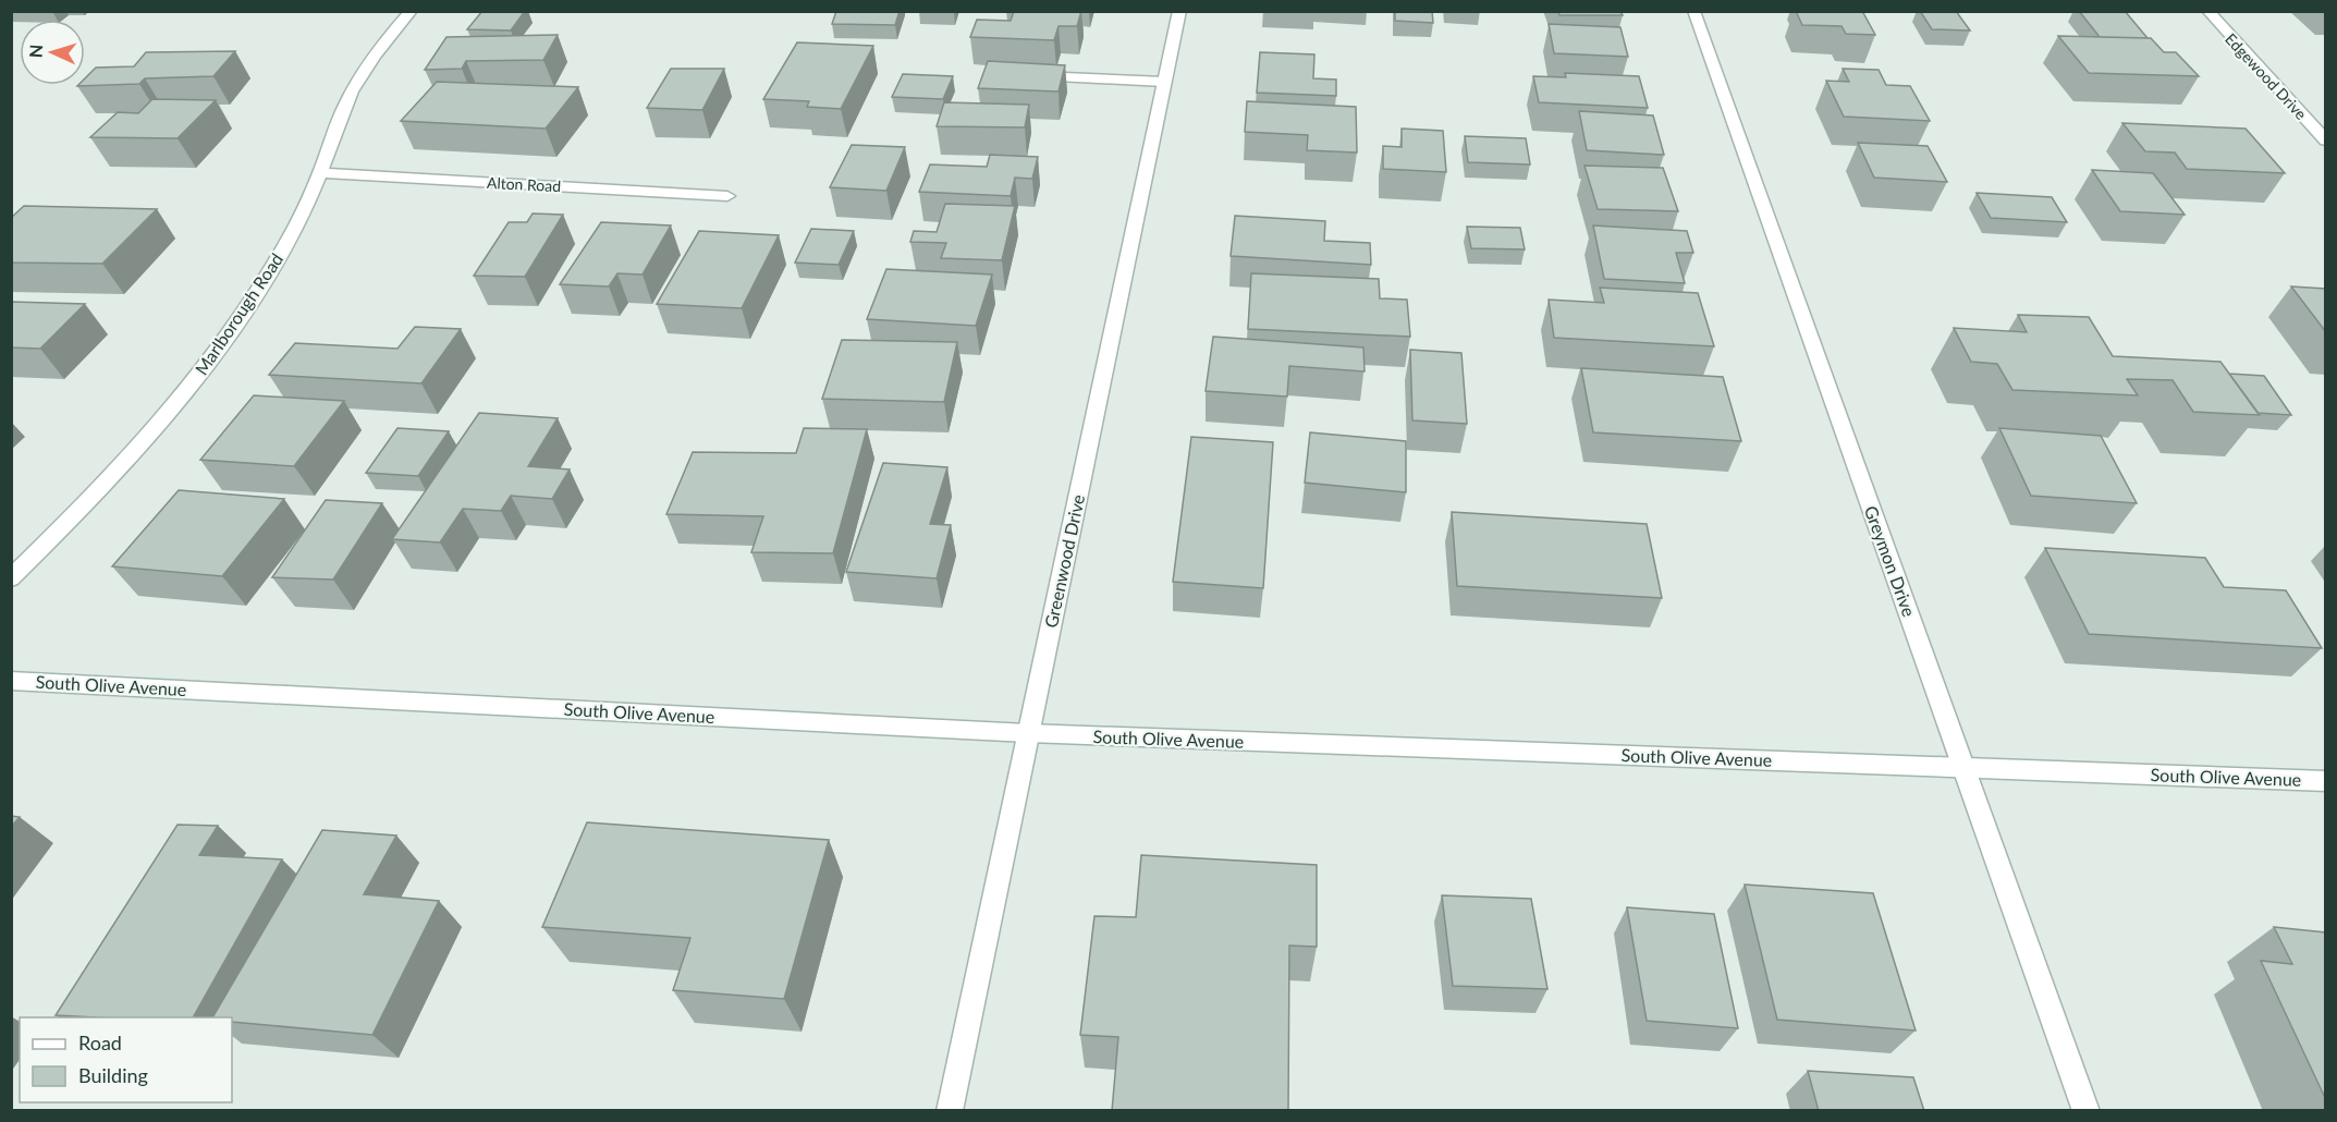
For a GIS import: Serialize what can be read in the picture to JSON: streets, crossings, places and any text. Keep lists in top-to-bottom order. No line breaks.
{"streets":{"street":["Edgewood Drive","Alton Road","Marlborough Road","Greenwood Drive","Greymon Drive","South Olive Avenue"]},"crossings":[["Alton Road","Marlborough Road"],["Greenwood Drive","South Olive Avenue"],["Greymon Drive","South Olive Avenue"]],"legend":["Road","Building"],"north":"left"}
